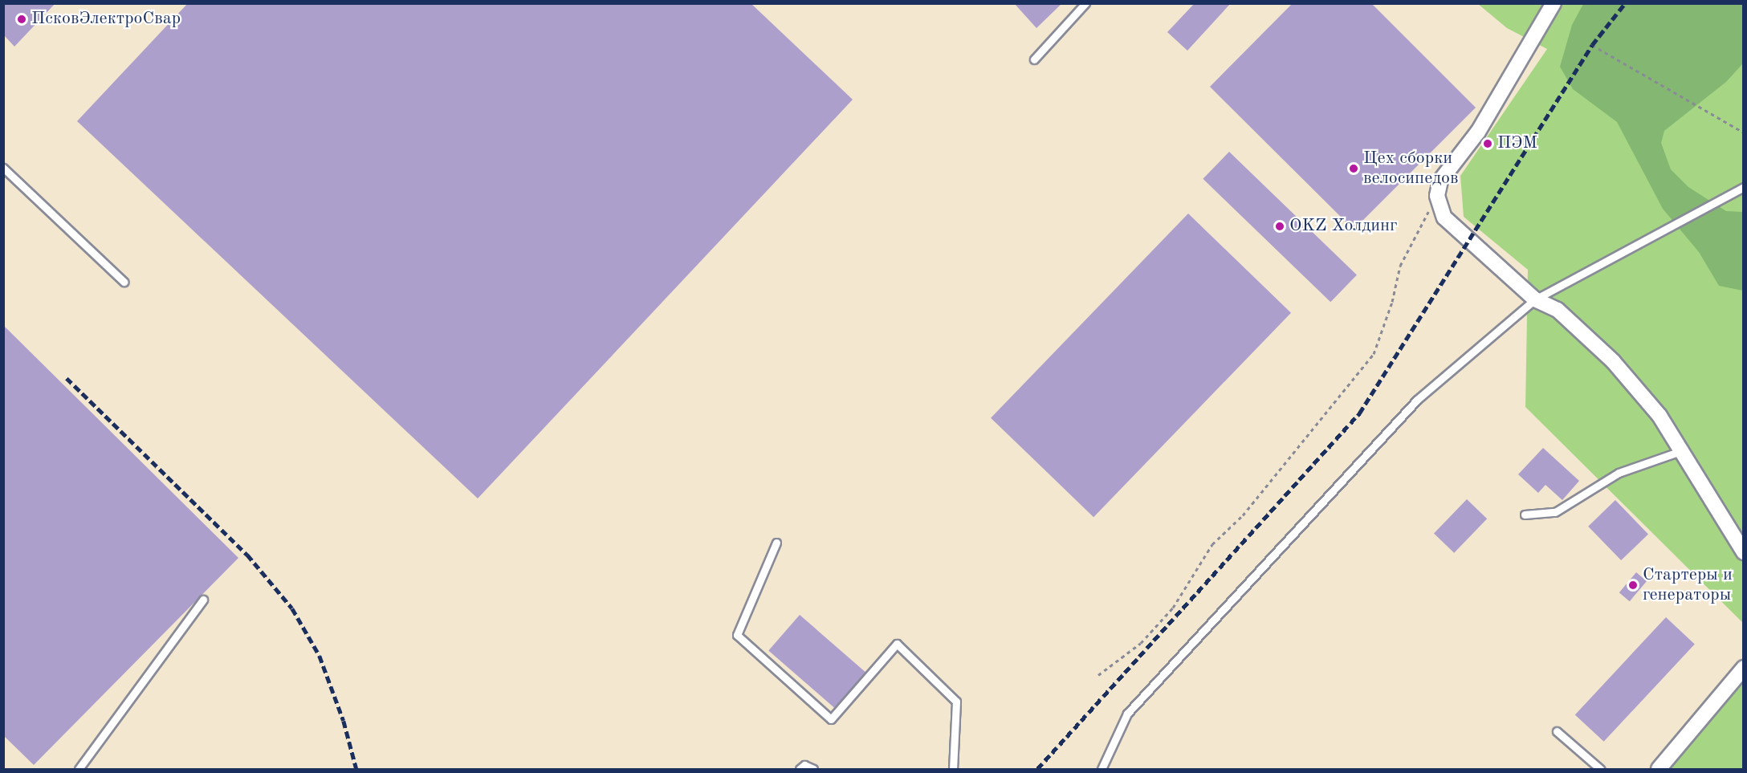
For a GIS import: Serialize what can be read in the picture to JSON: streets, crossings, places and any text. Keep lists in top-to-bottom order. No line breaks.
{"places":["ПсковЭлектроСвар","ПЭМ","Цех сборки велосипедов","OKZ Холдинг","Стартеры и генераторы"]}
